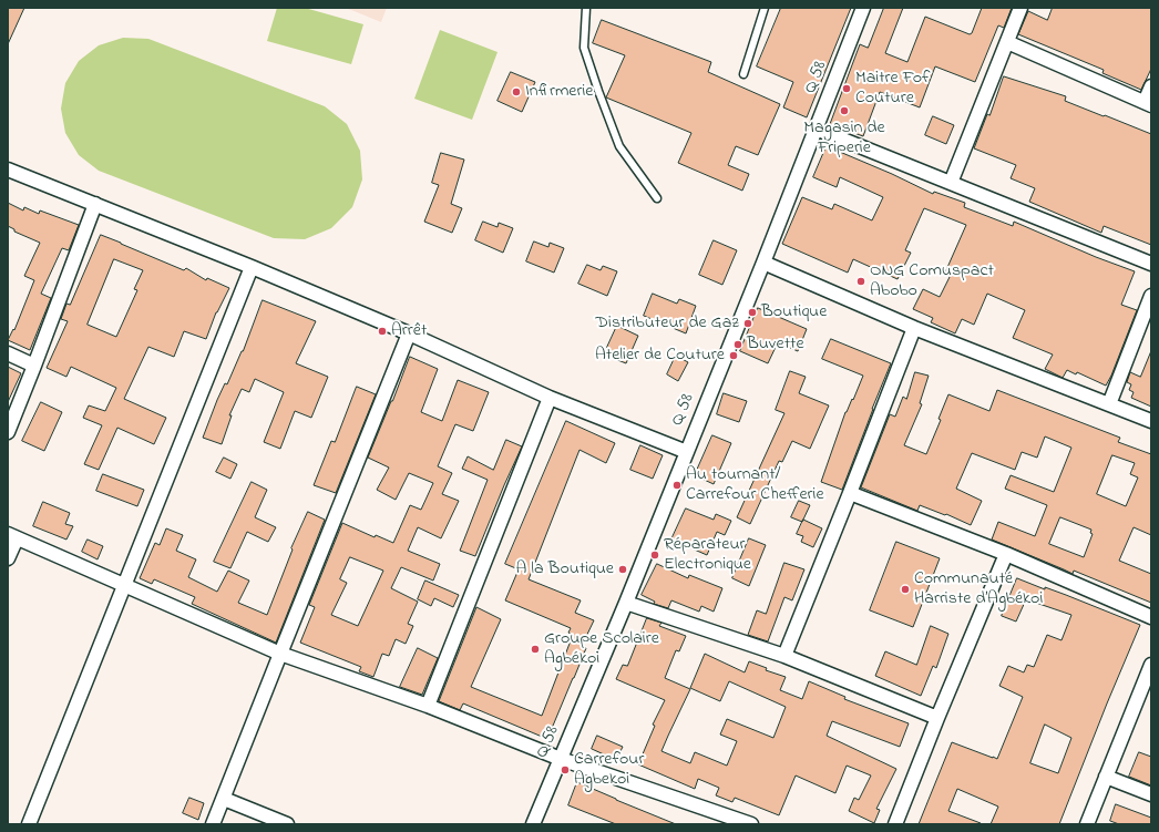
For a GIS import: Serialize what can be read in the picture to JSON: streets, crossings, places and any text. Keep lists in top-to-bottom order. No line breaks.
{"streets":{"street":["Q 58"]},"places":["Maitre Fof Couture","Infirmerie","Magasin de Friperie","ONG Comuspact Abobo","Boutique","Distributeur de Gaz","Arrêt","Buvette","Atelier de Couture","Au tournant/ Carrefour Chefferie","Réparateur Electronique","A la Boutique","Communauté Harriste d’Agbékoi","Groupe Scolaire Agbékoi","Carrefour Agbekoi"]}
